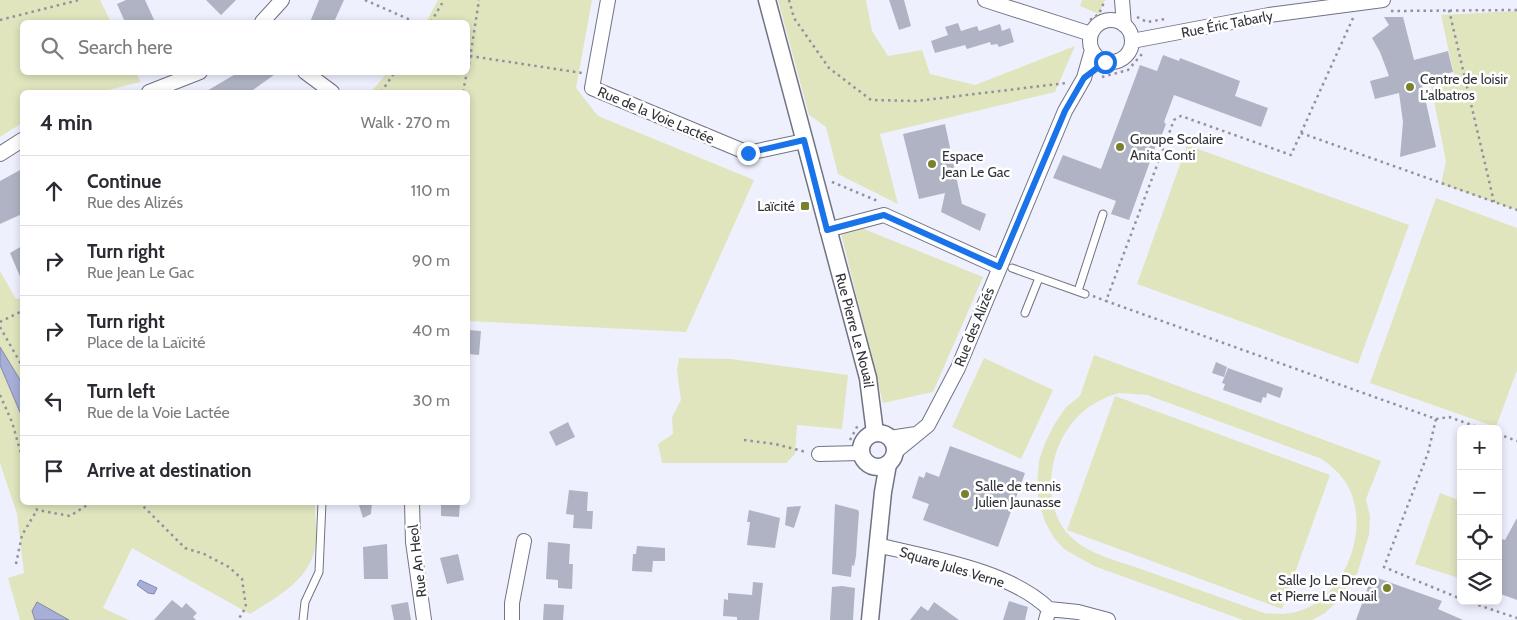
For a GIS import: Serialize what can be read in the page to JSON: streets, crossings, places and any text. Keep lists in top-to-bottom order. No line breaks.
{"streets":{"street":["Rue Éric Tabarly","Rue de la Voie Lactée","Rue des Alizés","Rue Pierre Le Nouail","Rue An Heol","Square Jules Verne"]},"crossings":[["Rue Éric Tabarly","Rue des Alizés"],["Rue de la Voie Lactée","Rue Pierre Le Nouail"],["Rue des Alizés","Rue Pierre Le Nouail"],["Rue Pierre Le Nouail","Square Jules Verne"]],"places":{"other":["Centre de loisir L'albatros","Groupe Scolaire Anita Conti","Espace Jean Le Gac","Salle de tennis Julien Jaunasse","Salle Jo Le Drevo et Pierre Le Nouail"],"transit":["Laïcité"]},"page":{"search":"Search here","heading":["4 min","Walk · 270 m"],"list":[["Continue","Rue des Alizés","110 m"],["Turn right","Rue Jean Le Gac","90 m"],["Turn right","Place de la Laïcité","40 m"],["Turn left","Rue de la Voie Lactée","30 m"],"Arrive at destination"],"map_buttons":["+","−"]}}
